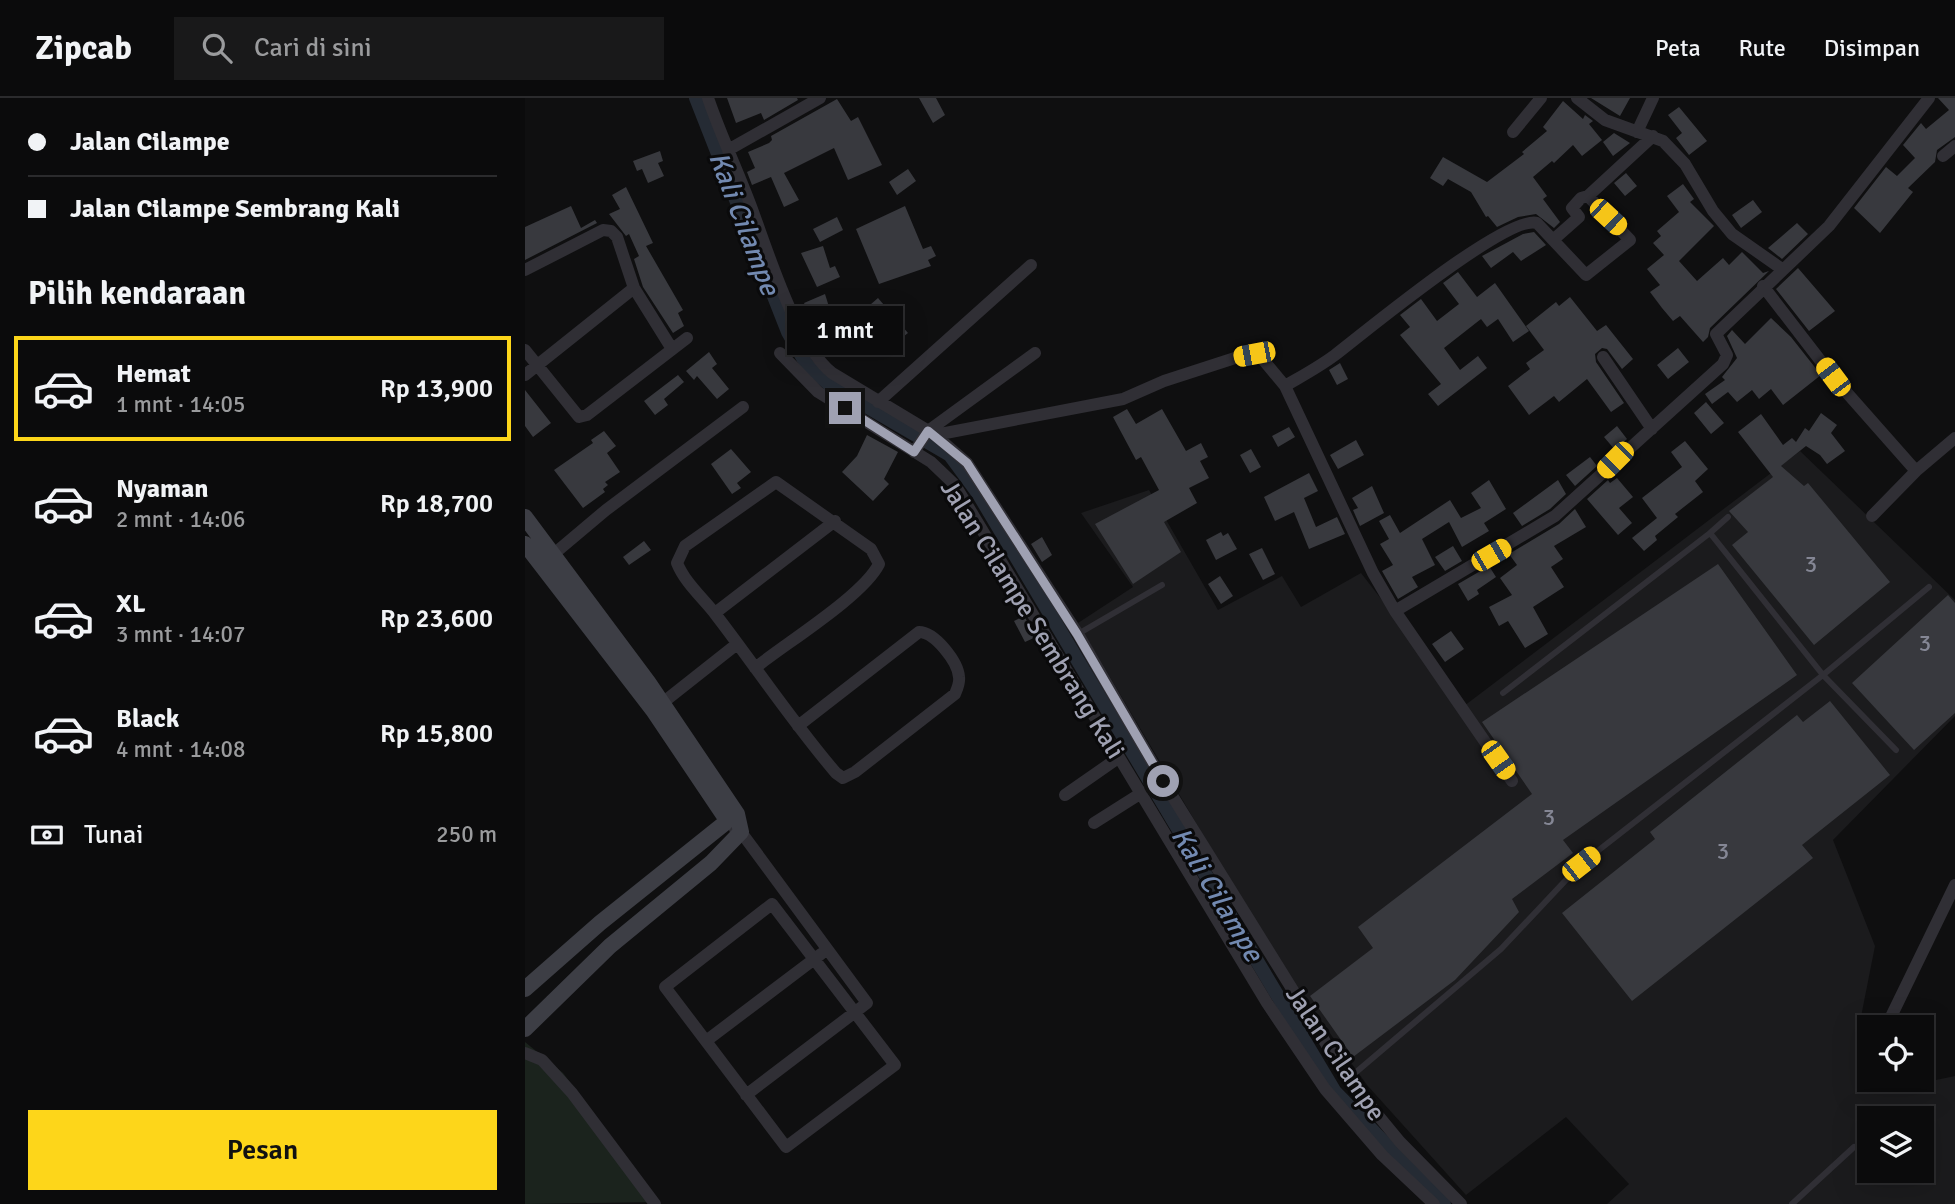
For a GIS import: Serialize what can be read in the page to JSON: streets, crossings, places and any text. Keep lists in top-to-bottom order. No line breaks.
{"streets":{"street":["Jalan Cilampe Sembrang Kali","Jalan Cilampe"]},"water":["Kali Cilampe"],"house_numbers":["3","3","3","3"],"page":{"header":"Zipcab","search":"Cari di sini","nav":["Peta","Rute","Disimpan"],"banner":["Jalan Cilampe","Jalan Cilampe Sembrang Kali"],"heading":"Pilih kendaraan","bubble":"1 mnt","list":[{"name":"Hemat","note":"1 mnt · 14:05","value":"Rp 13,900"},{"name":"Nyaman","note":"2 mnt · 14:06","value":"Rp 18,700"},{"name":"XL","note":"3 mnt · 14:07","value":"Rp 23,600"},{"name":"Black","note":"4 mnt · 14:08","value":"Rp 15,800"}],"pay":["Tunai","250 m"],"buttons":"Pesan"}}
